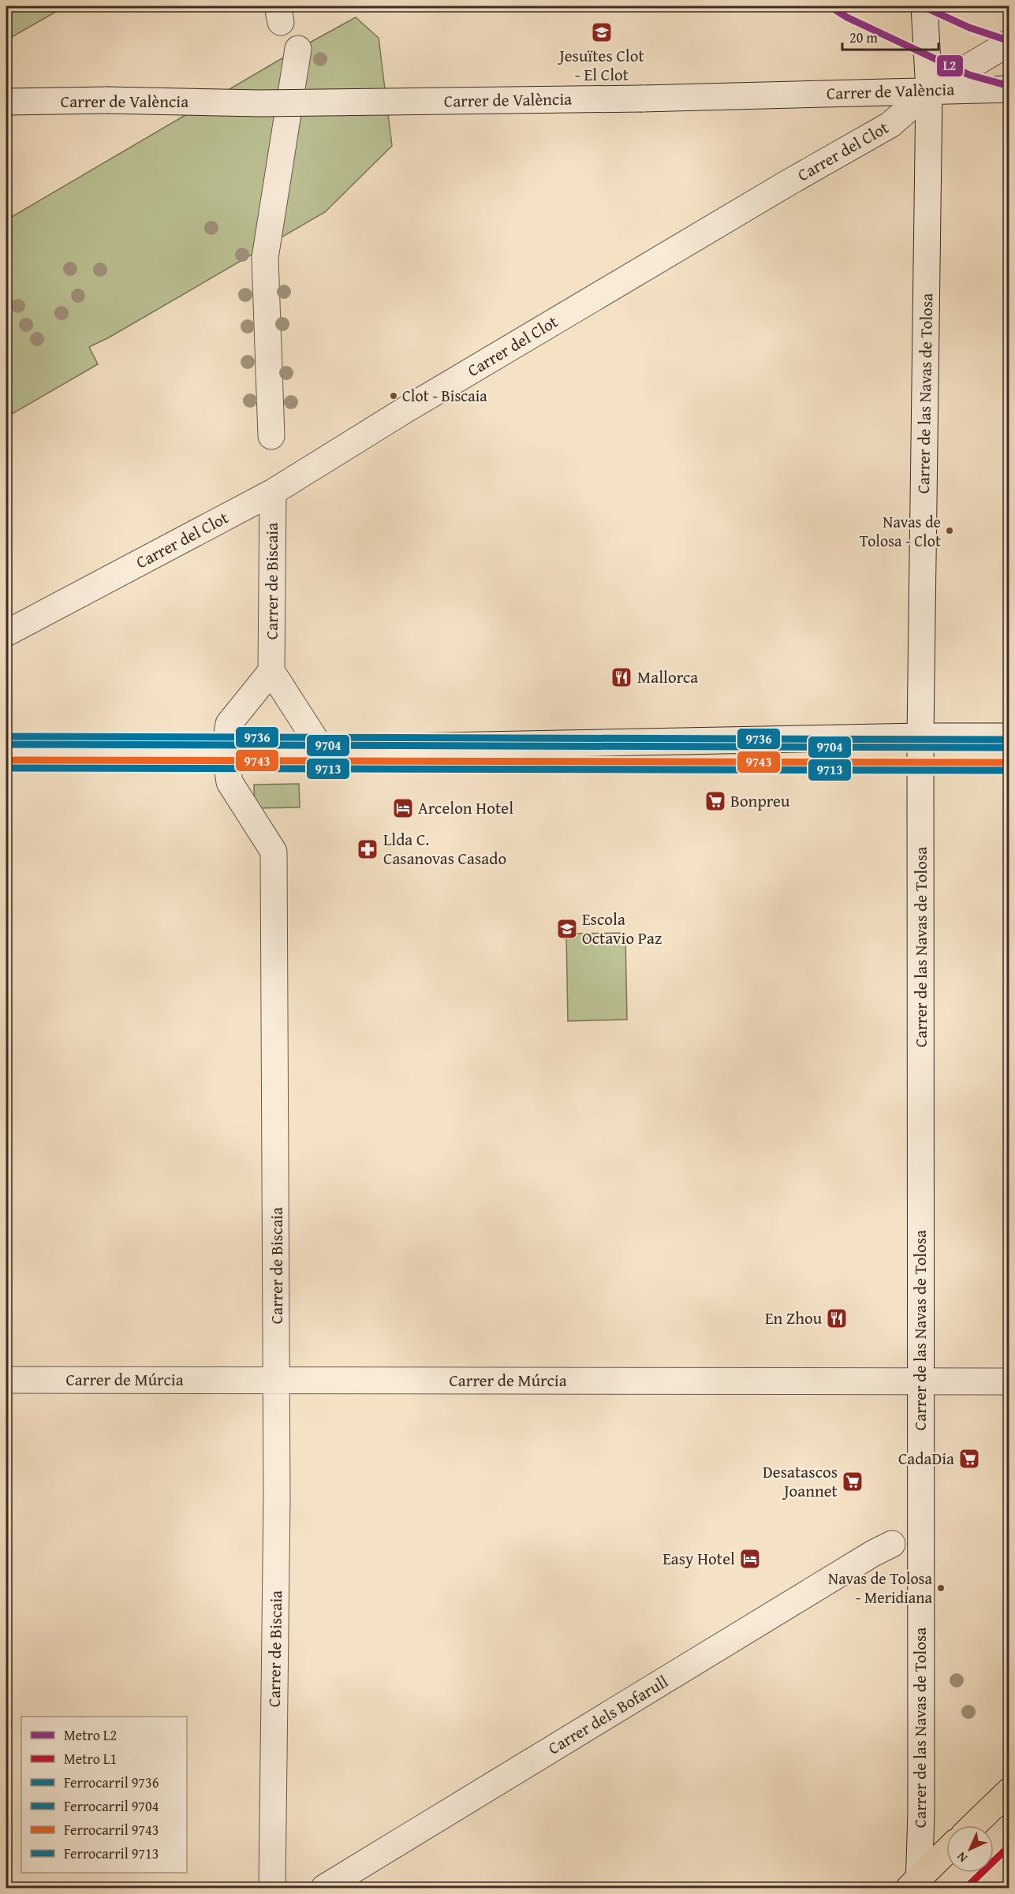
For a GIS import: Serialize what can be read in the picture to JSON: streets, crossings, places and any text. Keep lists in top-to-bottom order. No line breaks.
{"streets":{"street":["Carrer de València","Carrer del Clot","Carrer de las Navas de Tolosa","Carrer de Biscaia","Carrer de Múrcia","Carrer dels Bofarull"]},"crossings":[["Carrer de València","Carrer del Clot"],["Carrer de València","Carrer de las Navas de Tolosa"],["Carrer del Clot","Carrer de las Navas de Tolosa"],["Carrer del Clot","Carrer de Biscaia"],["Carrer de las Navas de Tolosa","Carrer de Múrcia"],["Carrer de Biscaia","Carrer de Múrcia"]],"places":{"school or university":["Jesuïtes Clot - El Clot","Escola Octavio Paz"],"other":["Clot - Biscaia","Navas de Tolosa - Clot","Navas de Tolosa - Meridiana"],"restaurant":["Mallorca","En Zhou"],"supermarket":["Bonpreu","CadaDia","Desatascos Joannet"],"hotel":["Arcelon Hotel","Easy Hotel"],"pharmacy":["Llda C. Casanovas Casado"]},"lines":["metro line L2","rail line 9736","rail line 9704","rail line 9743","rail line 9713","metro line L1"],"legend":["Metro L2","Metro L1","Ferrocarril 9736","Ferrocarril 9704","Ferrocarril 9743","Ferrocarril 9713"],"scale_bar":"20 m","north":"bottom left"}
